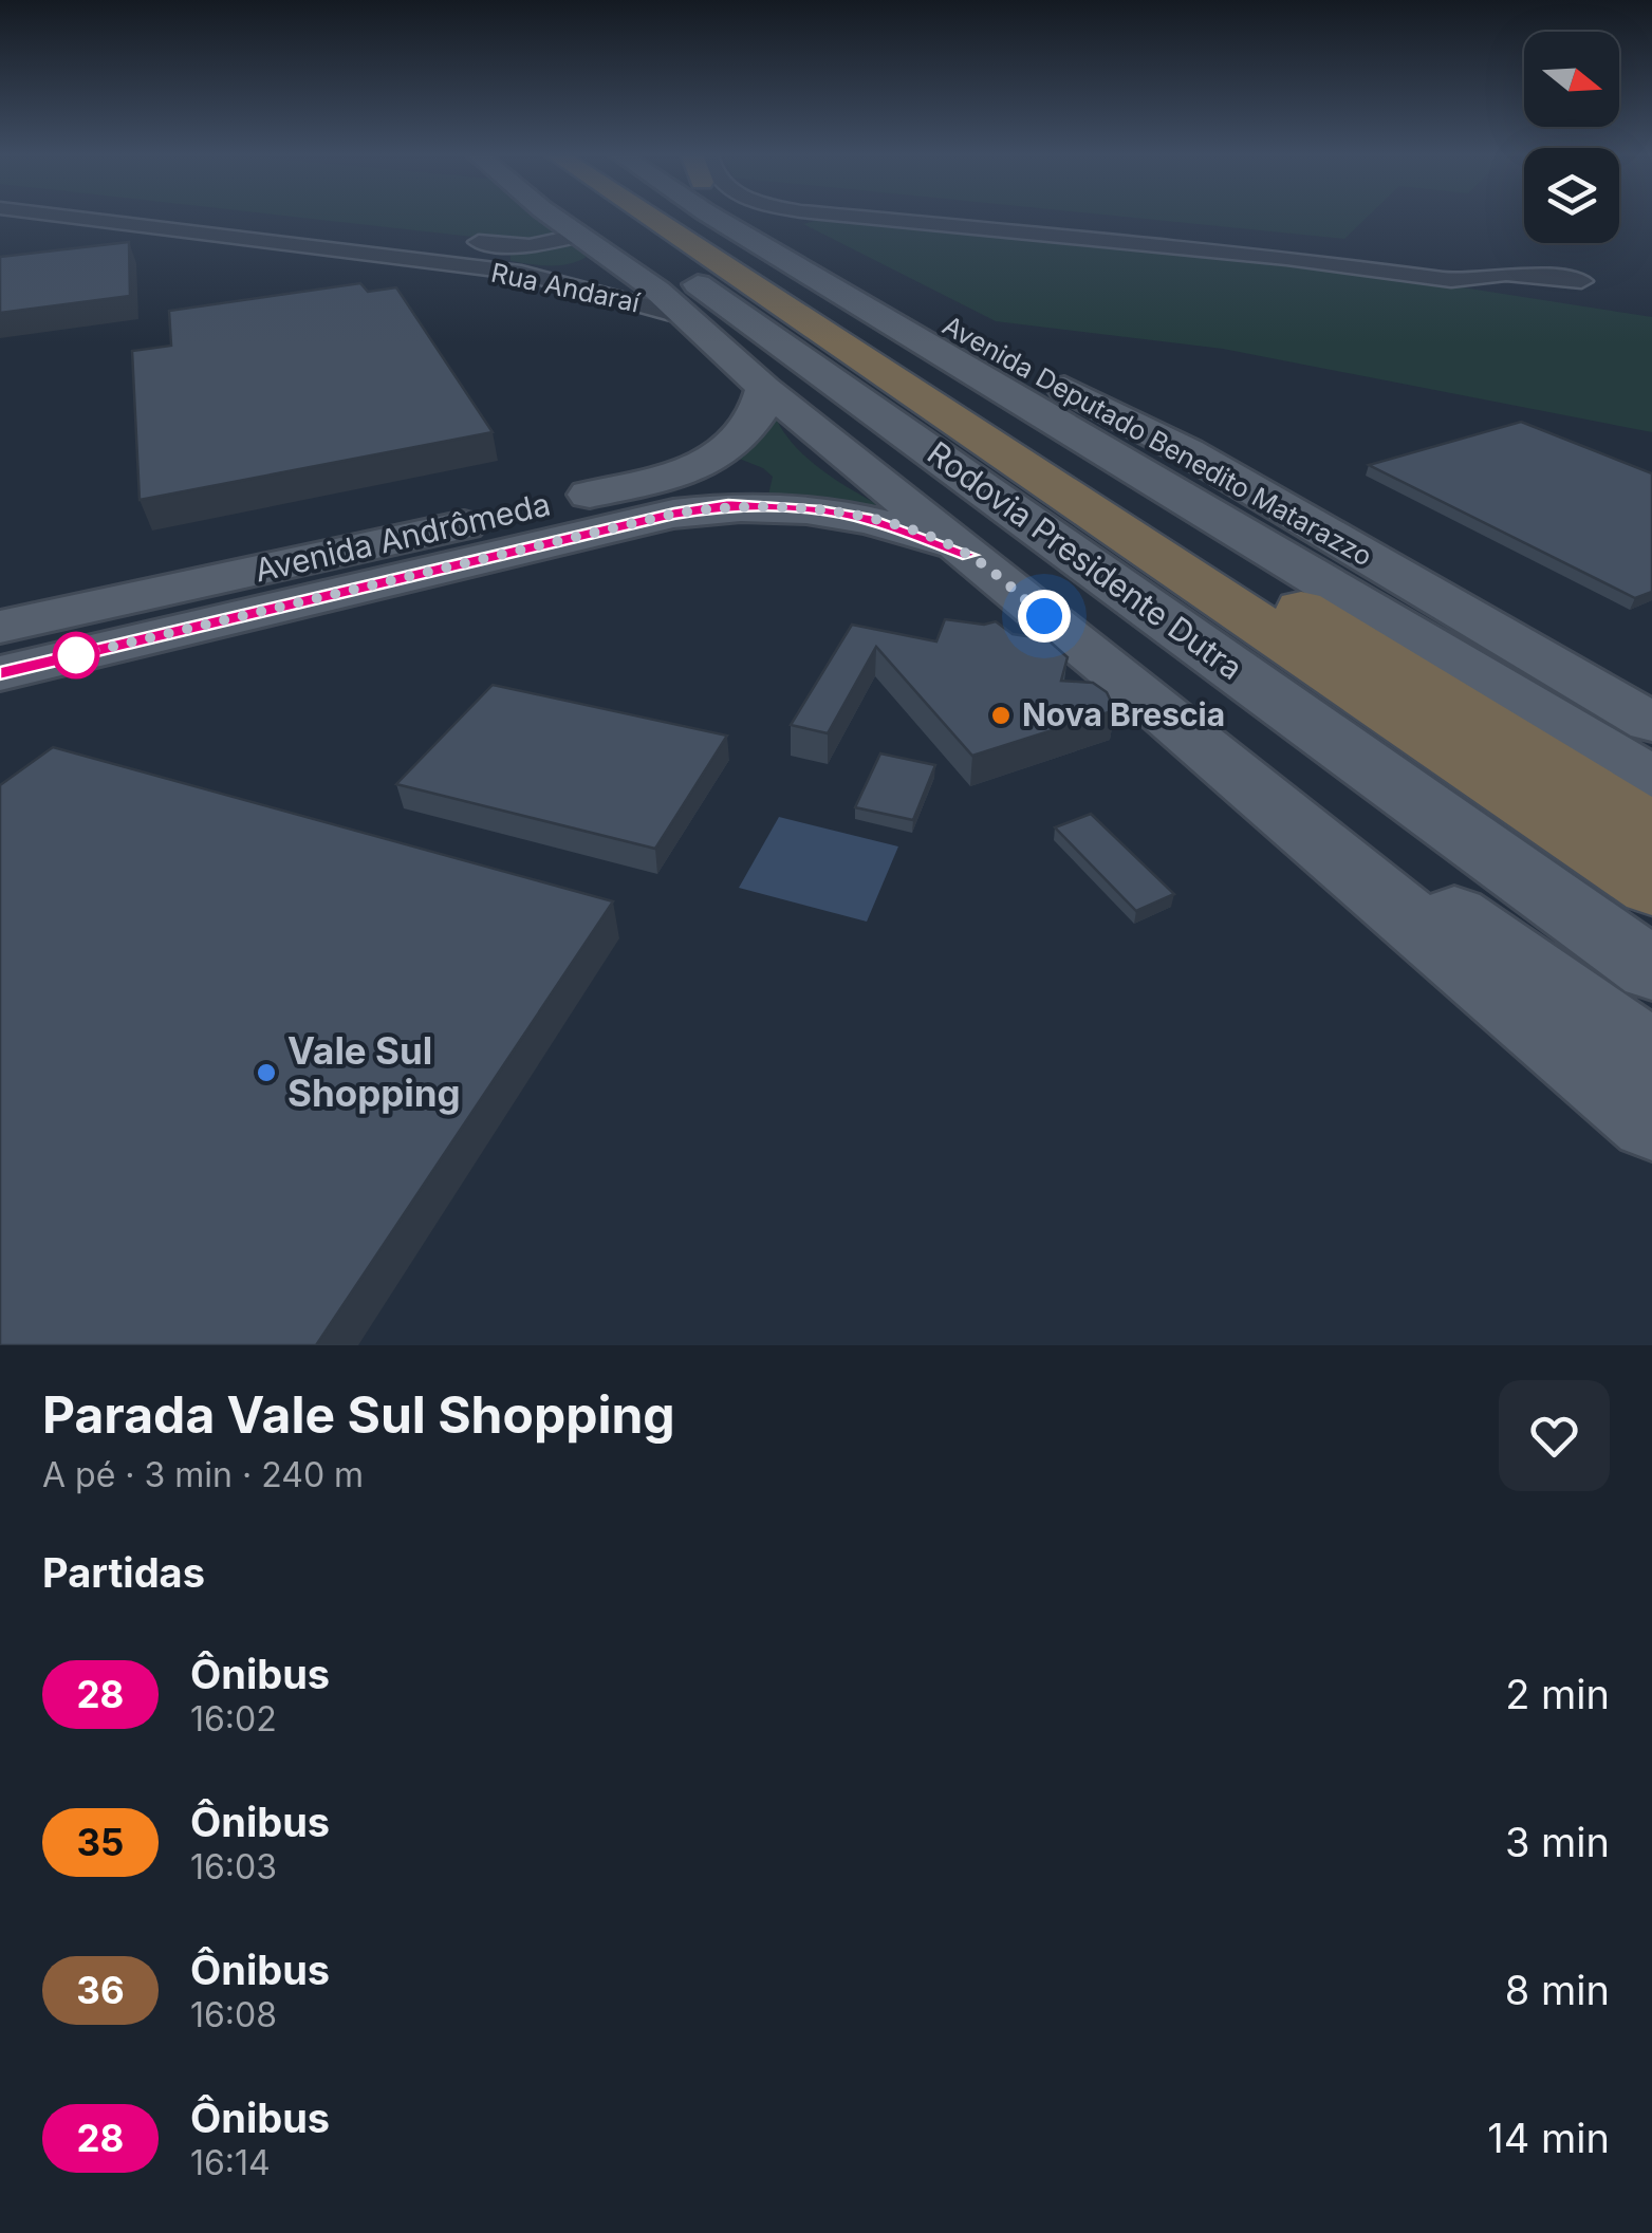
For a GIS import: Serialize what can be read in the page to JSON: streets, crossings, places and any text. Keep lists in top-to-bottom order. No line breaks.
{"streets":{"highway":["Rodovia Presidente Dutra"],"main road":["Avenida Deputado Benedito Matarazzo","Avenida Andrômeda"],"street":["Rua Andaraí"]},"places":["Nova Brescia","Vale Sul Shopping"],"lines":["bus line 28"],"north":"right","page":{"heading":[["Parada Vale Sul Shopping","A pé · 3 min · 240 m"],"Partidas"],"list":[{"mark":"28","name":"Ônibus","note":"16:02","value":"2 min"},{"mark":"35","name":"Ônibus","note":"16:03","value":"3 min"},{"mark":"36","name":"Ônibus","note":"16:08","value":"8 min"},{"mark":"28","name":"Ônibus","note":"16:14","value":"14 min"}]}}
